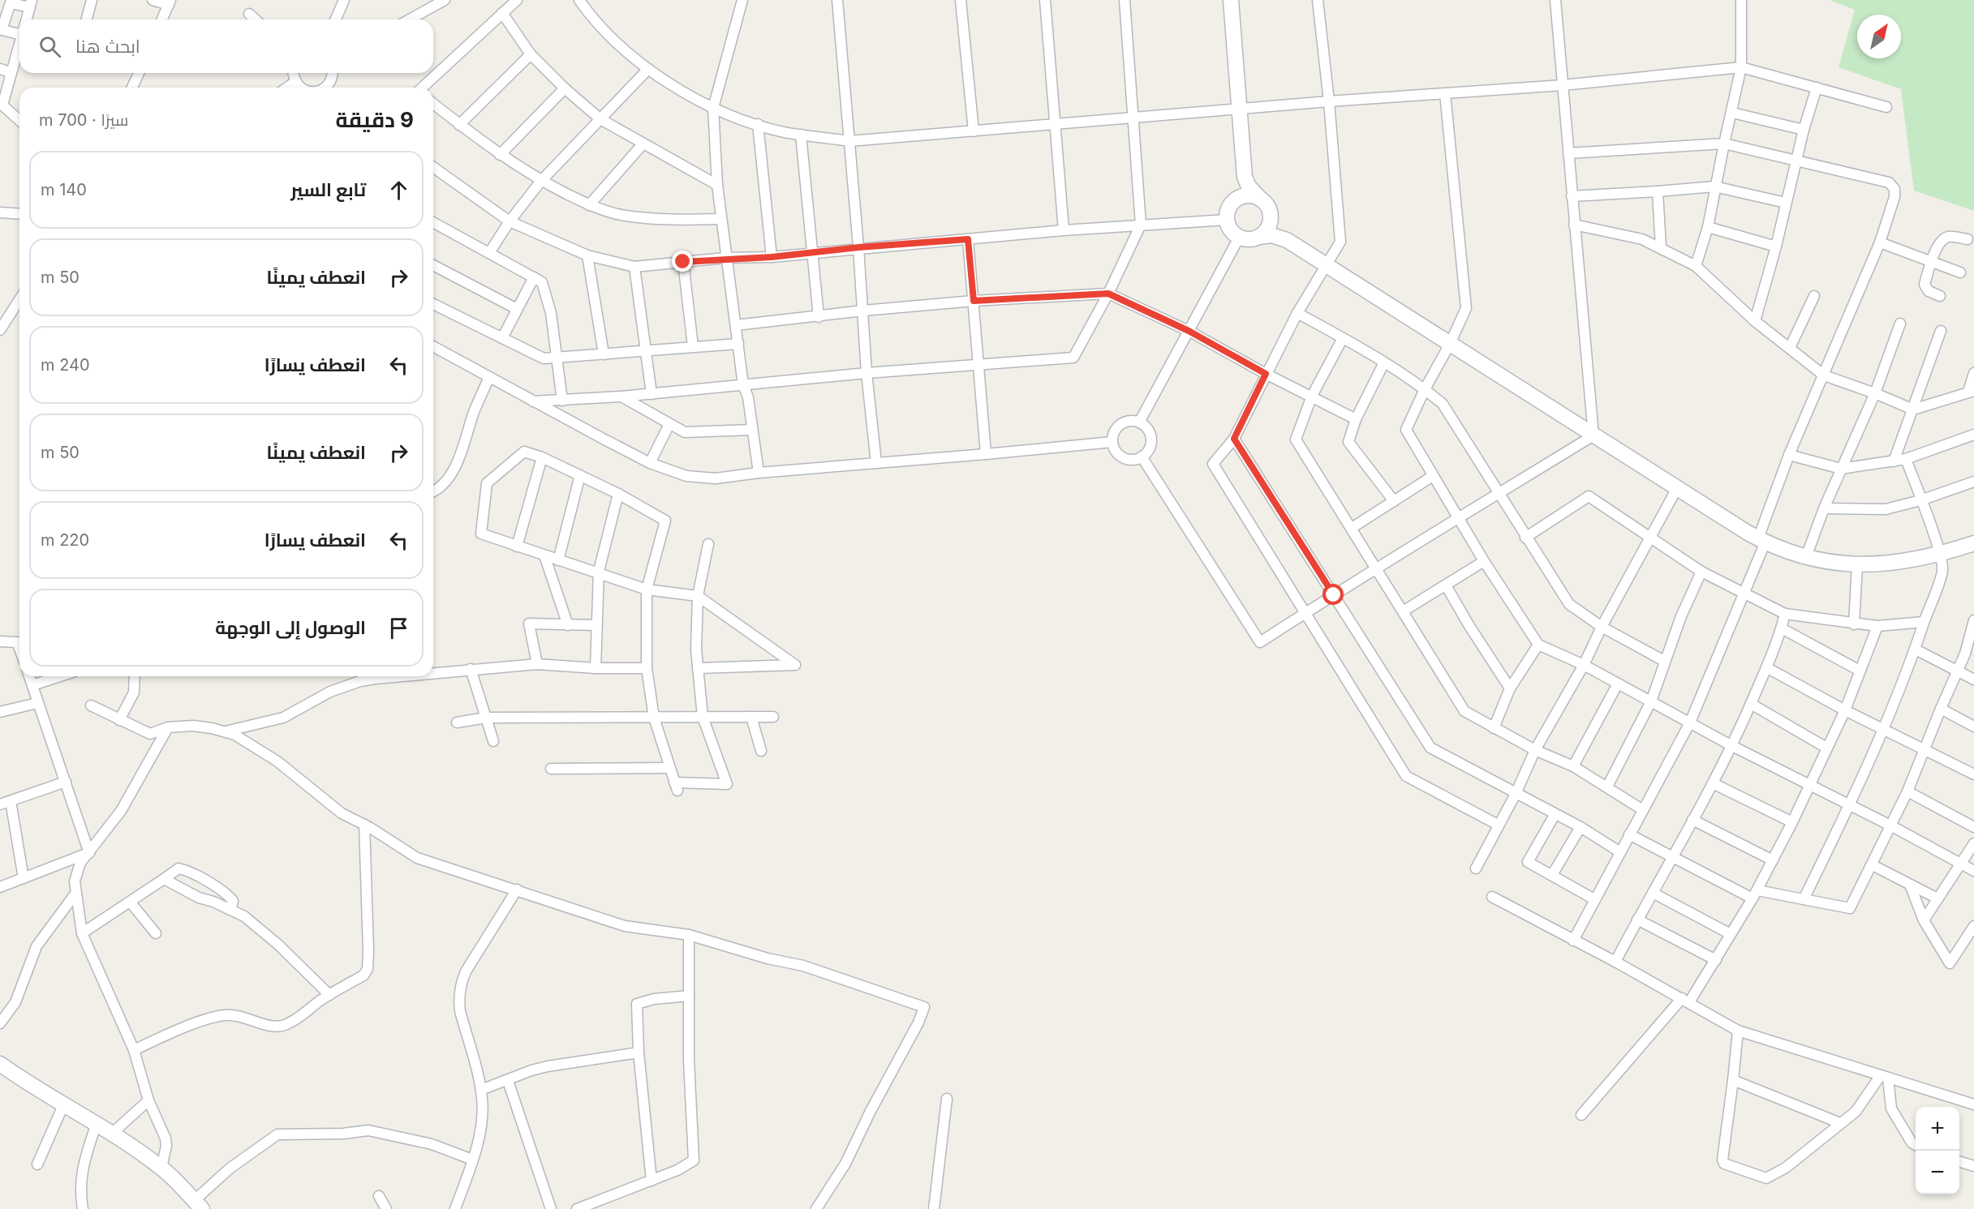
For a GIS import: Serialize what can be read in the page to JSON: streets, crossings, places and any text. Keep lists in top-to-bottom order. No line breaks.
{"north":"top right","page":{"search":"ابحث هنا","heading":["9 دقيقة","سيرًا · 700 m"],"list":[["تابع السير","140 m"],["انعطف يمينًا","50 m"],["انعطف يسارًا","240 m"],["انعطف يمينًا","50 m"],["انعطف يسارًا","220 m"],"الوصول إلى الوجهة"],"map_buttons":["+","−"]}}
